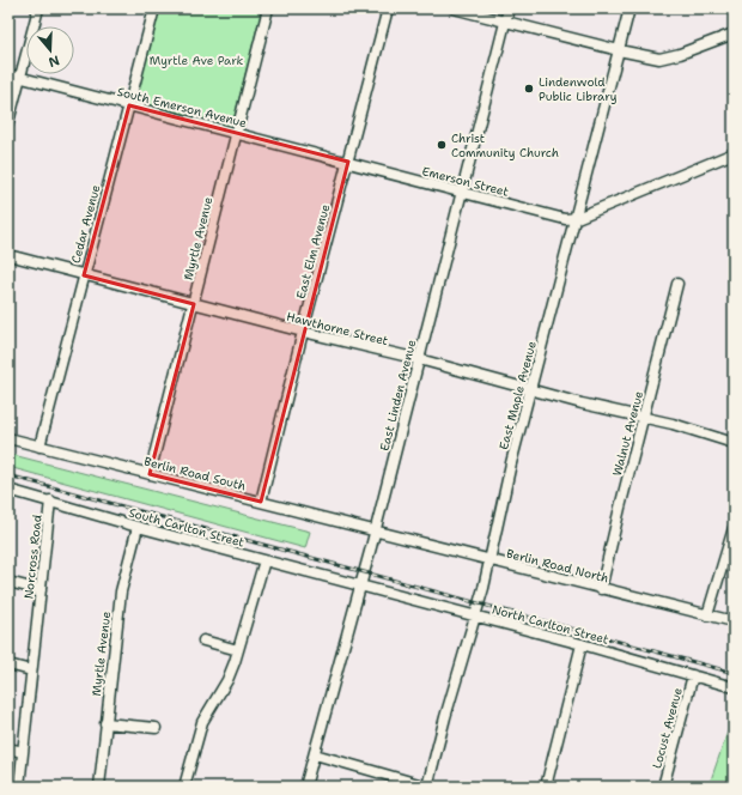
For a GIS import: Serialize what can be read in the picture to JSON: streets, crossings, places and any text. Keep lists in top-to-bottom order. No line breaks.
{"streets":{"street":["South Emerson Avenue","Emerson Street","Cedar Avenue","Myrtle Avenue","East Elm Avenue","Hawthorne Street","East Linden Avenue","East Maple Avenue","Walnut Avenue","Berlin Road South","South Carlton Street","Norcross Road","Berlin Road North","North Carlton Street","Locust Avenue"]},"crossings":[["South Emerson Avenue","Emerson Street"],["South Emerson Avenue","Cedar Avenue"],["South Emerson Avenue","Myrtle Avenue"],["South Emerson Avenue","East Elm Avenue"],["Emerson Street","East Elm Avenue"],["Emerson Street","East Linden Avenue"],["Emerson Street","East Maple Avenue"],["Cedar Avenue","Hawthorne Street"],["Cedar Avenue","Berlin Road South"],["Myrtle Avenue","Hawthorne Street"],["Myrtle Avenue","Berlin Road South"],["Myrtle Avenue","South Carlton Street"],["East Elm Avenue","Hawthorne Street"],["East Elm Avenue","Berlin Road South"],["Hawthorne Street","East Linden Avenue"],["Hawthorne Street","East Maple Avenue"],["Hawthorne Street","Walnut Avenue"],["East Linden Avenue","Berlin Road South"],["East Linden Avenue","South Carlton Street"],["East Linden Avenue","Berlin Road North"],["East Linden Avenue","North Carlton Street"],["East Maple Avenue","Berlin Road North"],["East Maple Avenue","North Carlton Street"],["Walnut Avenue","Berlin Road North"],["Berlin Road South","Berlin Road North"],["South Carlton Street","Norcross Road"],["South Carlton Street","North Carlton Street"],["North Carlton Street","Locust Avenue"]],"parks":["Myrtle Ave Park"],"places":["Lindenwold Public Library","Christ Community Church"],"north":"bottom"}
